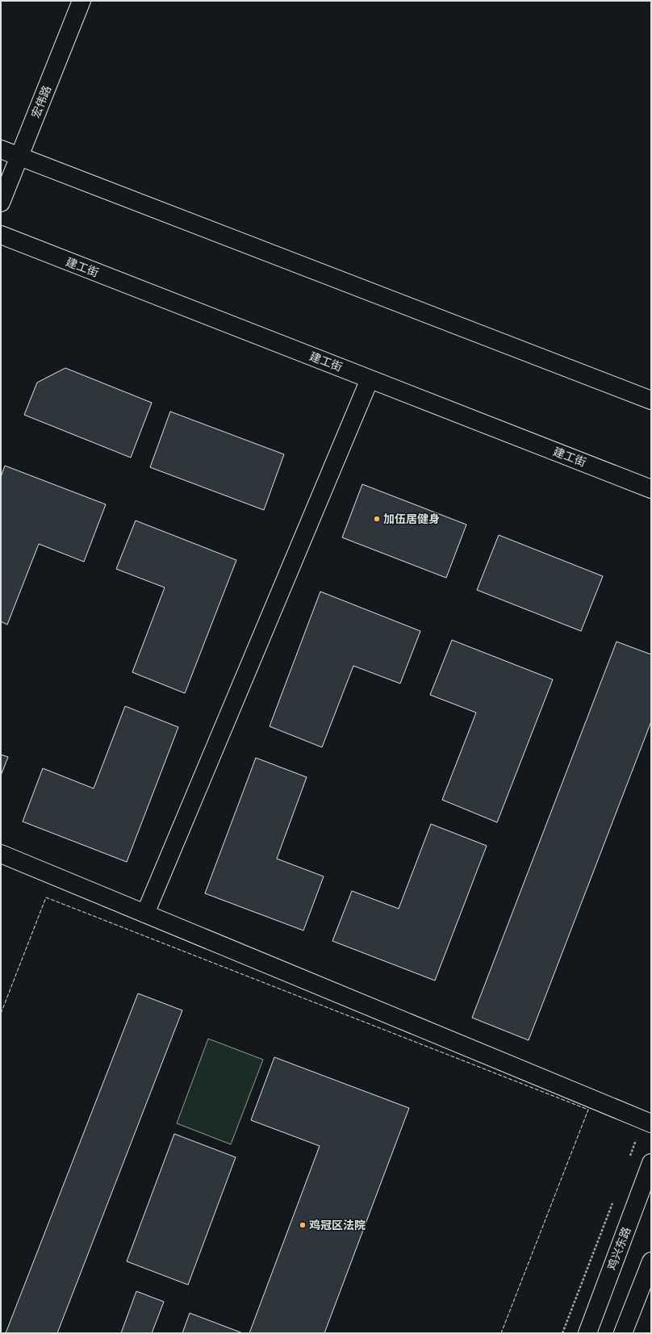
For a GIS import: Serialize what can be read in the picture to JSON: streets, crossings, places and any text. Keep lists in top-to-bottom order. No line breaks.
{"streets":{"main road":["宏伟路","建工街","鸡兴东路"]},"places":["加伍居健身","鸡冠区法院"]}
